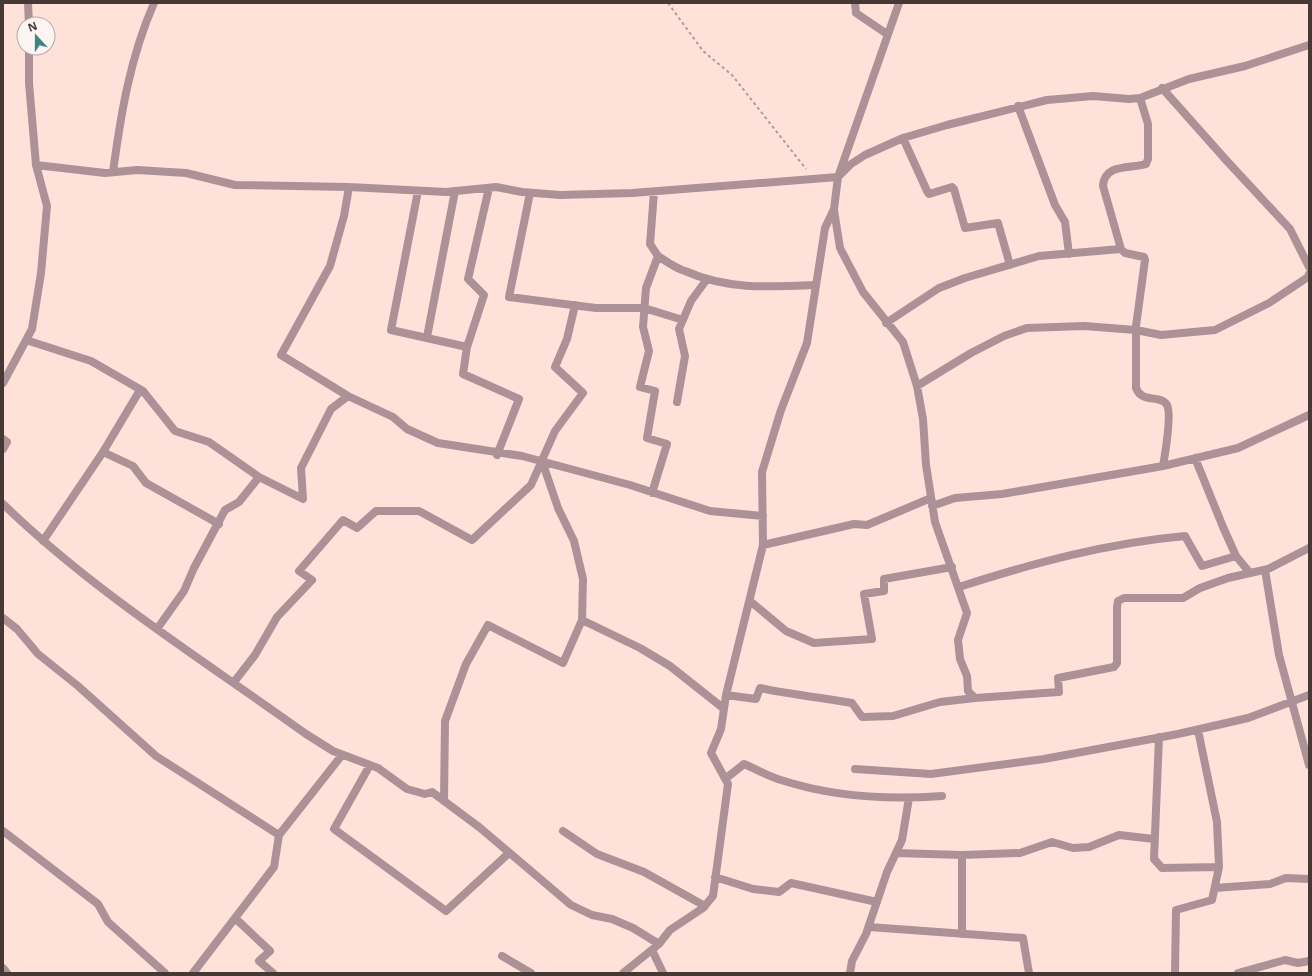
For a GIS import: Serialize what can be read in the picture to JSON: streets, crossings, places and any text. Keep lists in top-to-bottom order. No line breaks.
{"north":"top"}
